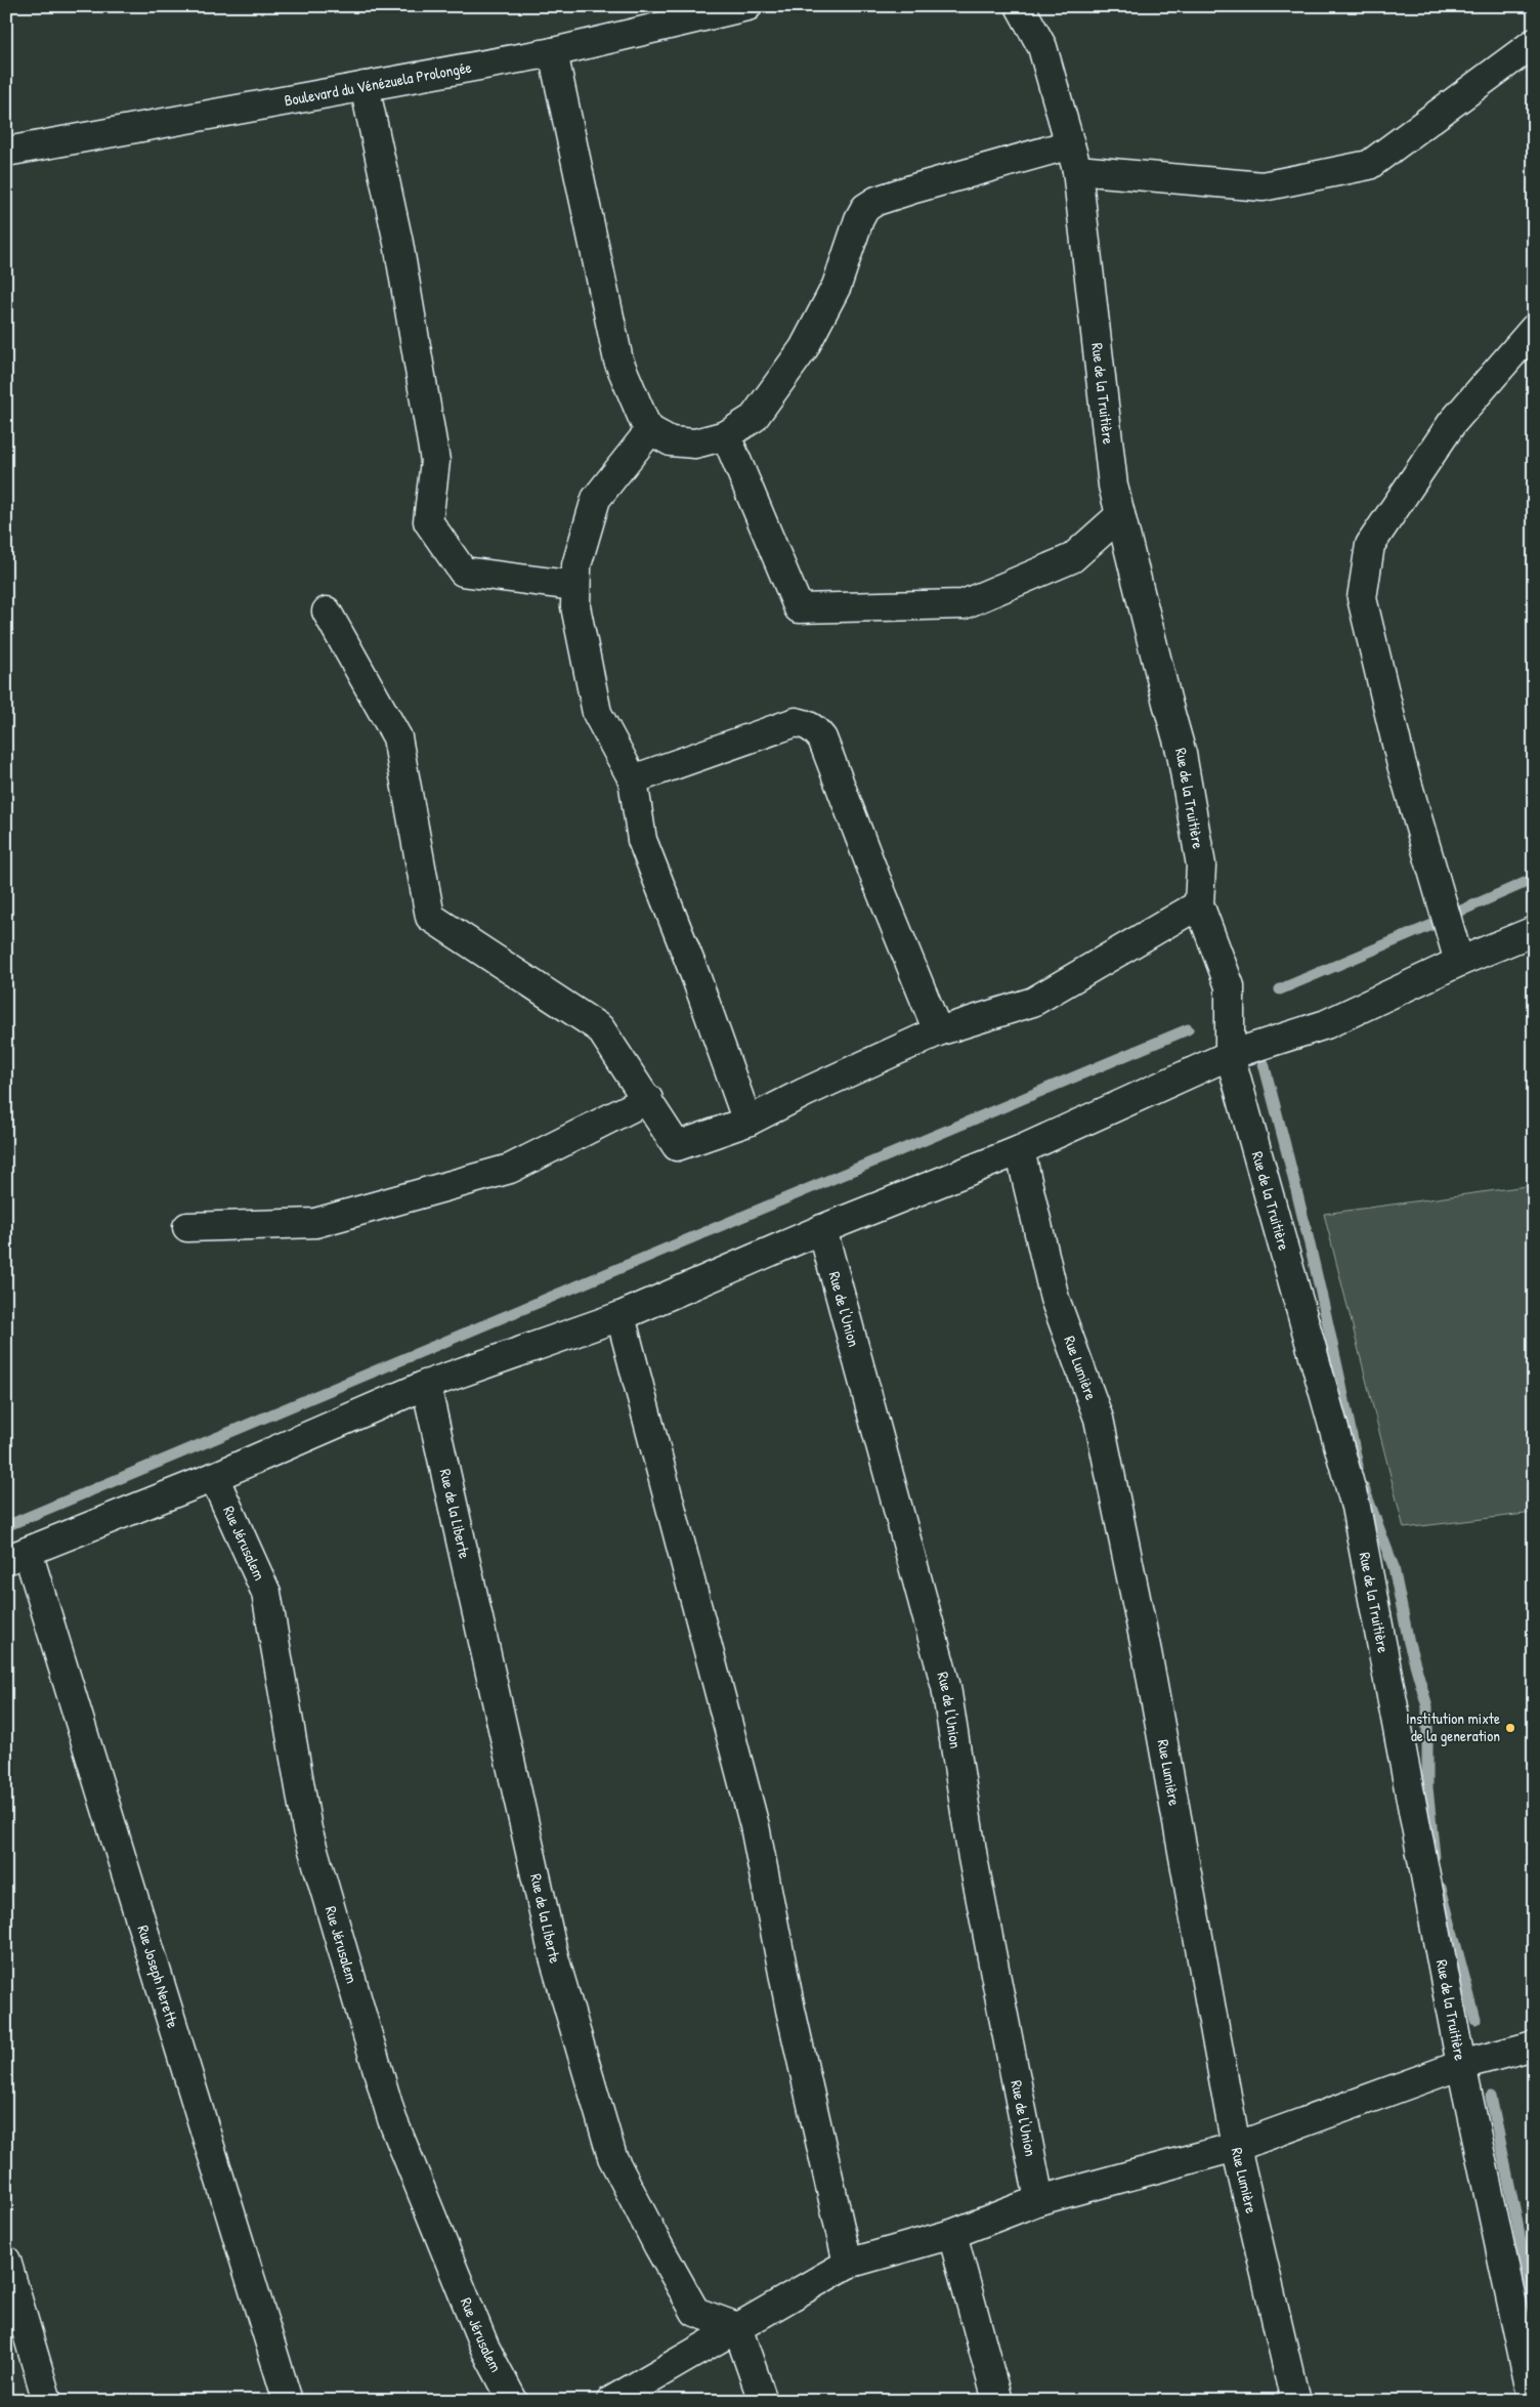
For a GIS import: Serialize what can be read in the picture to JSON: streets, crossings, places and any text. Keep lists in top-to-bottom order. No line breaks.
{"streets":{"street":["Boulevard du Vénézuela Prolongée","Rue de la Truitière","Rue de l'Union","Rue Lumière","Rue de la Liberte","Rue Jérusalem","Rue Joseph Nerette"]},"places":["Institution mixte de la generation"]}
